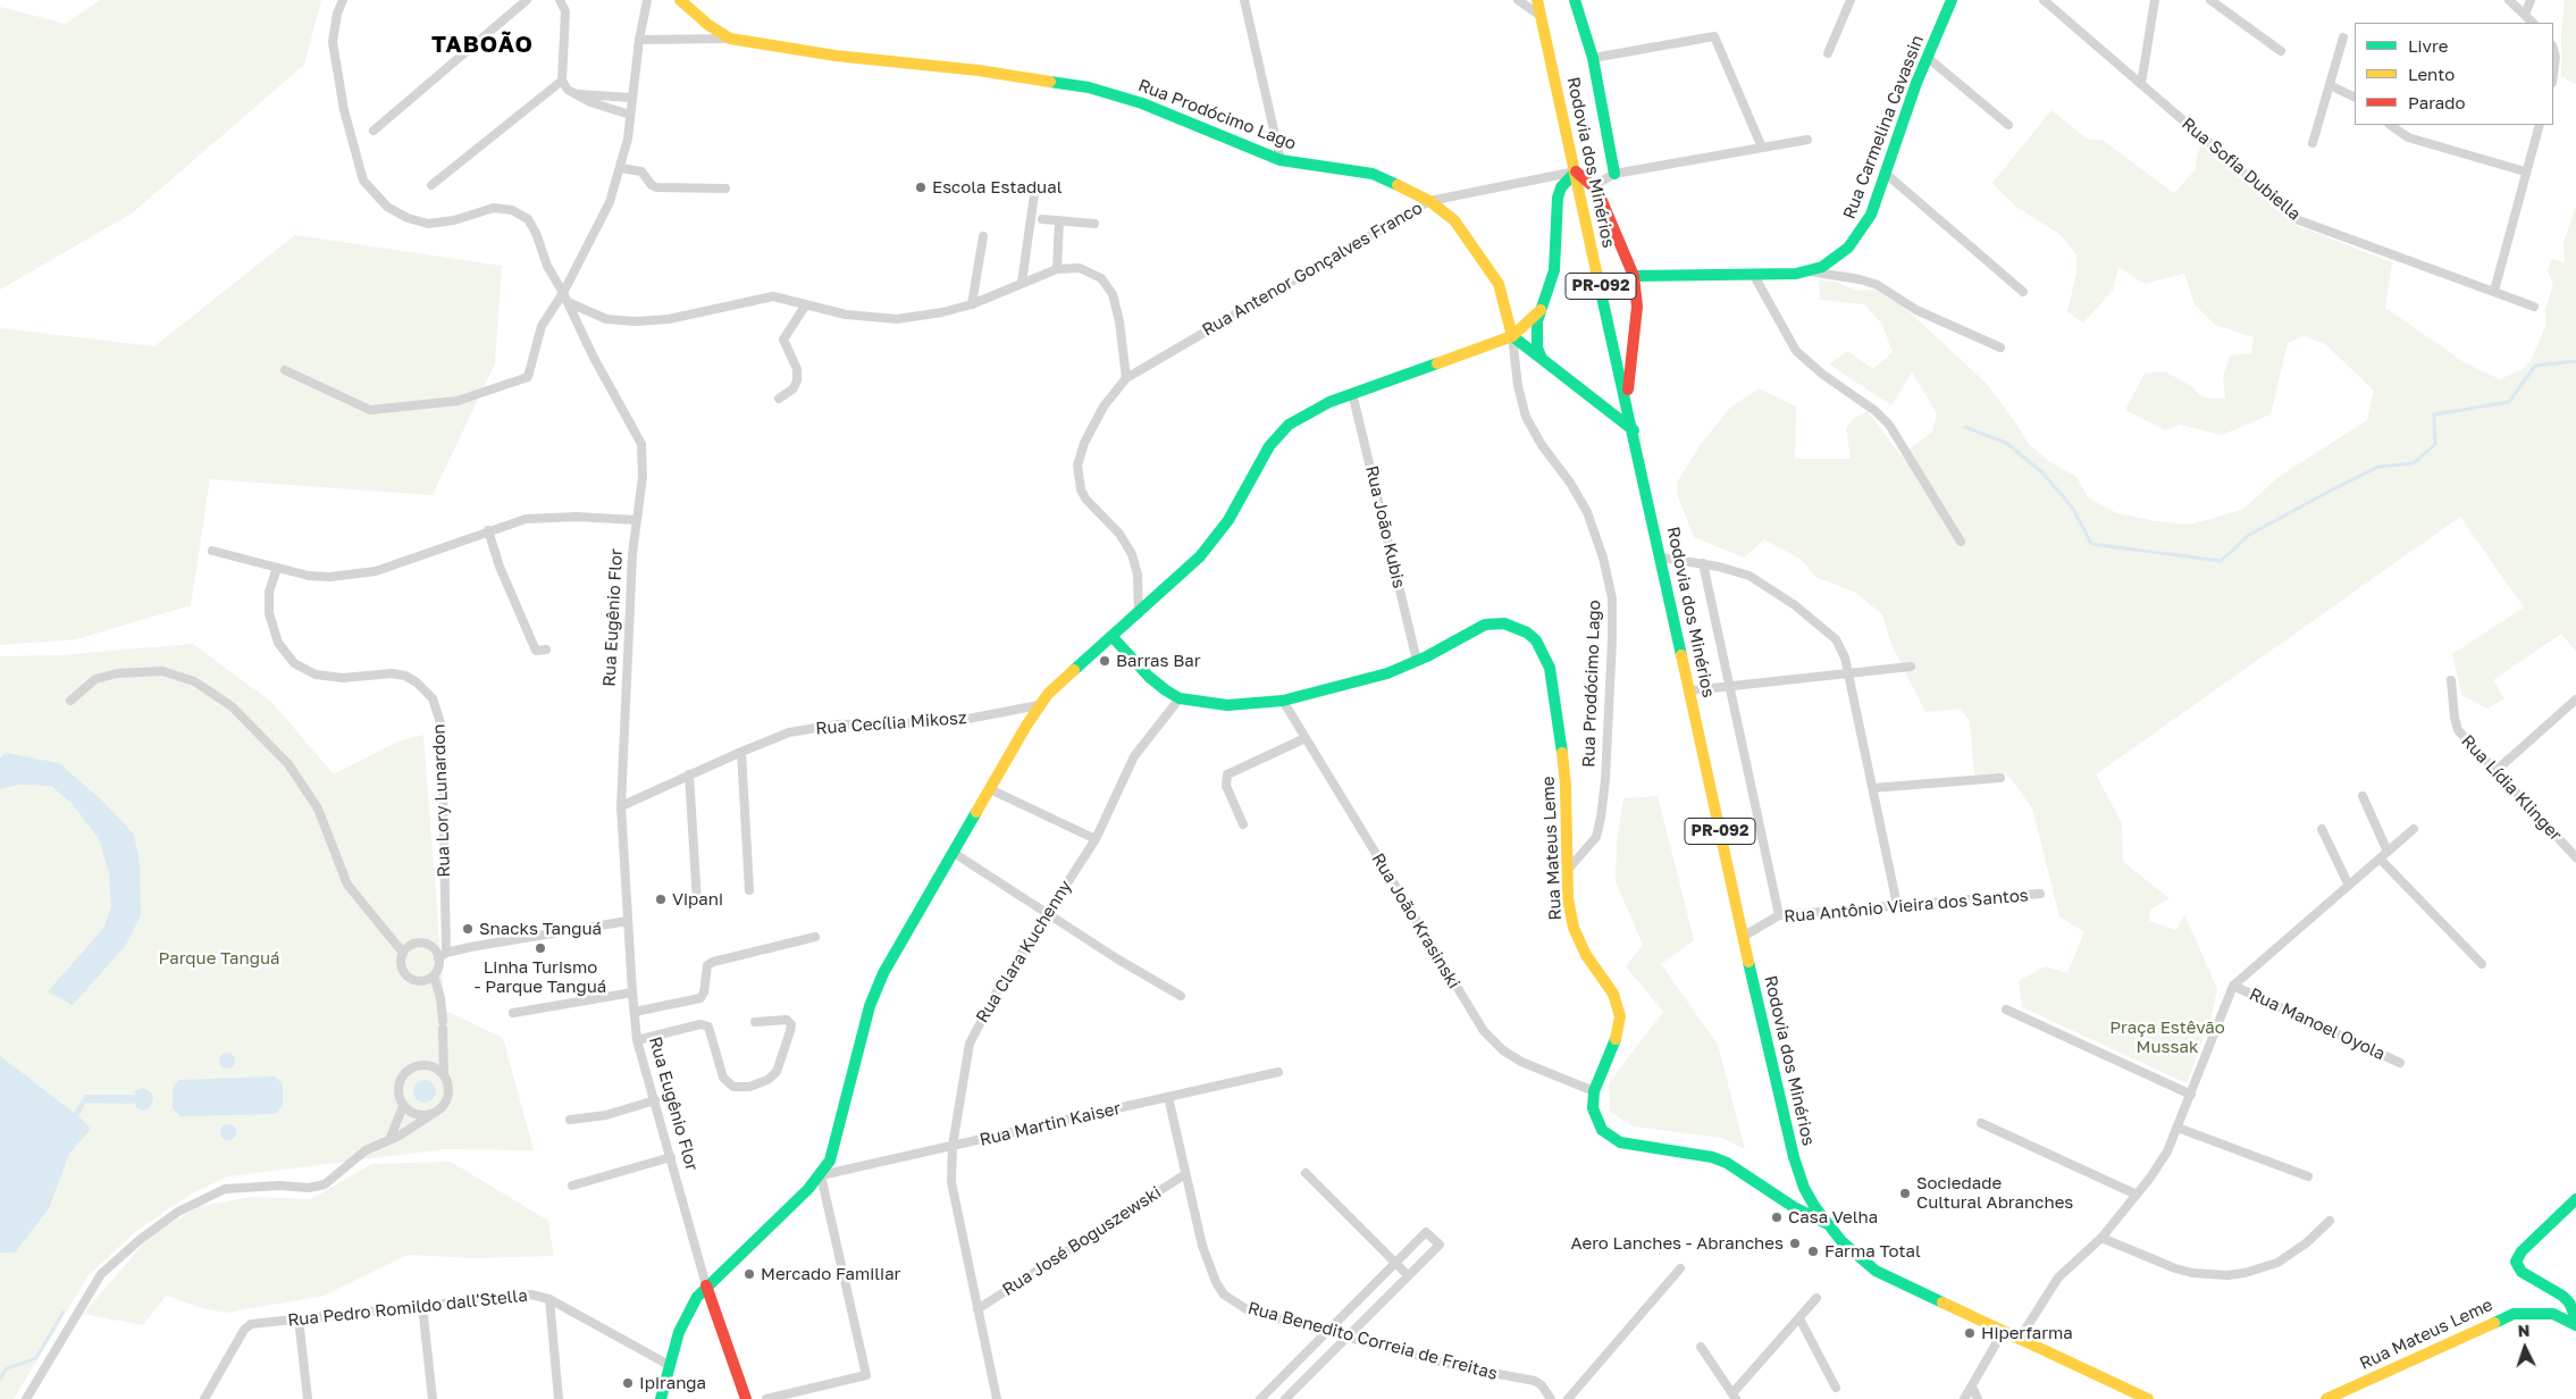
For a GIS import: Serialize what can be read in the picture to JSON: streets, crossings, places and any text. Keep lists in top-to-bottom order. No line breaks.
{"streets":{"main road":["Rua Prodócimo Lago","Rua Carmelina Cavassin","Rodovia dos Minérios","PR-092","Rua Eugênio Flor","Rua Mateus Leme"],"street":["Rua Sofia Dubiella","Rua Antenor Gonçalves Franco","Rua João Kubis","Rua Cecília Mikosz","Rua Lídia Klinger","Rua Lory Lunardon","Rua Antônio Vieira dos Santos","Rua João Krasinski","Rua Clara Kuchenny","Rua Manoel Oyola","Rua Martin Kaiser","Rua José Boguszewski","Rua Pedro Romildo dall'Stella","Rua Benedito Correia de Freitas"]},"crossings":[["Rua Prodócimo Lago","Rua Antenor Gonçalves Franco"],["Rua Prodócimo Lago","Rua Mateus Leme"],["Rodovia dos Minérios","Rua Antenor Gonçalves Franco"],["Rodovia dos Minérios","Rua Mateus Leme"],["Rodovia dos Minérios","Rua Antônio Vieira dos Santos"],["Rua João Kubis","Rua Mateus Leme"],["Rua Eugênio Flor","Rua Cecília Mikosz"],["Rua Mateus Leme","Rua João Krasinski"],["Rua Mateus Leme","Rua Clara Kuchenny"],["Rua Clara Kuchenny","Rua Martin Kaiser"],["Rua Clara Kuchenny","Rua José Boguszewski"],["Rua Martin Kaiser","Rua Benedito Correia de Freitas"],["Rua José Boguszewski","Rua Benedito Correia de Freitas"]],"districts":["TABOÃO"],"parks":["Parque Tanguá","Praça Estêvão Mussak"],"places":["Escola Estadual","Barras Bar","Vipani","Snacks Tanguá","Linha Turismo - Parque Tanguá","Sociedade Cultural Abranches","Casa Velha","Aero Lanches - Abranches","Farma Total","Mercado Familiar","Hiperfarma","Ipiranga"],"legend":["Livre","Lento","Parado"],"north":"top"}
